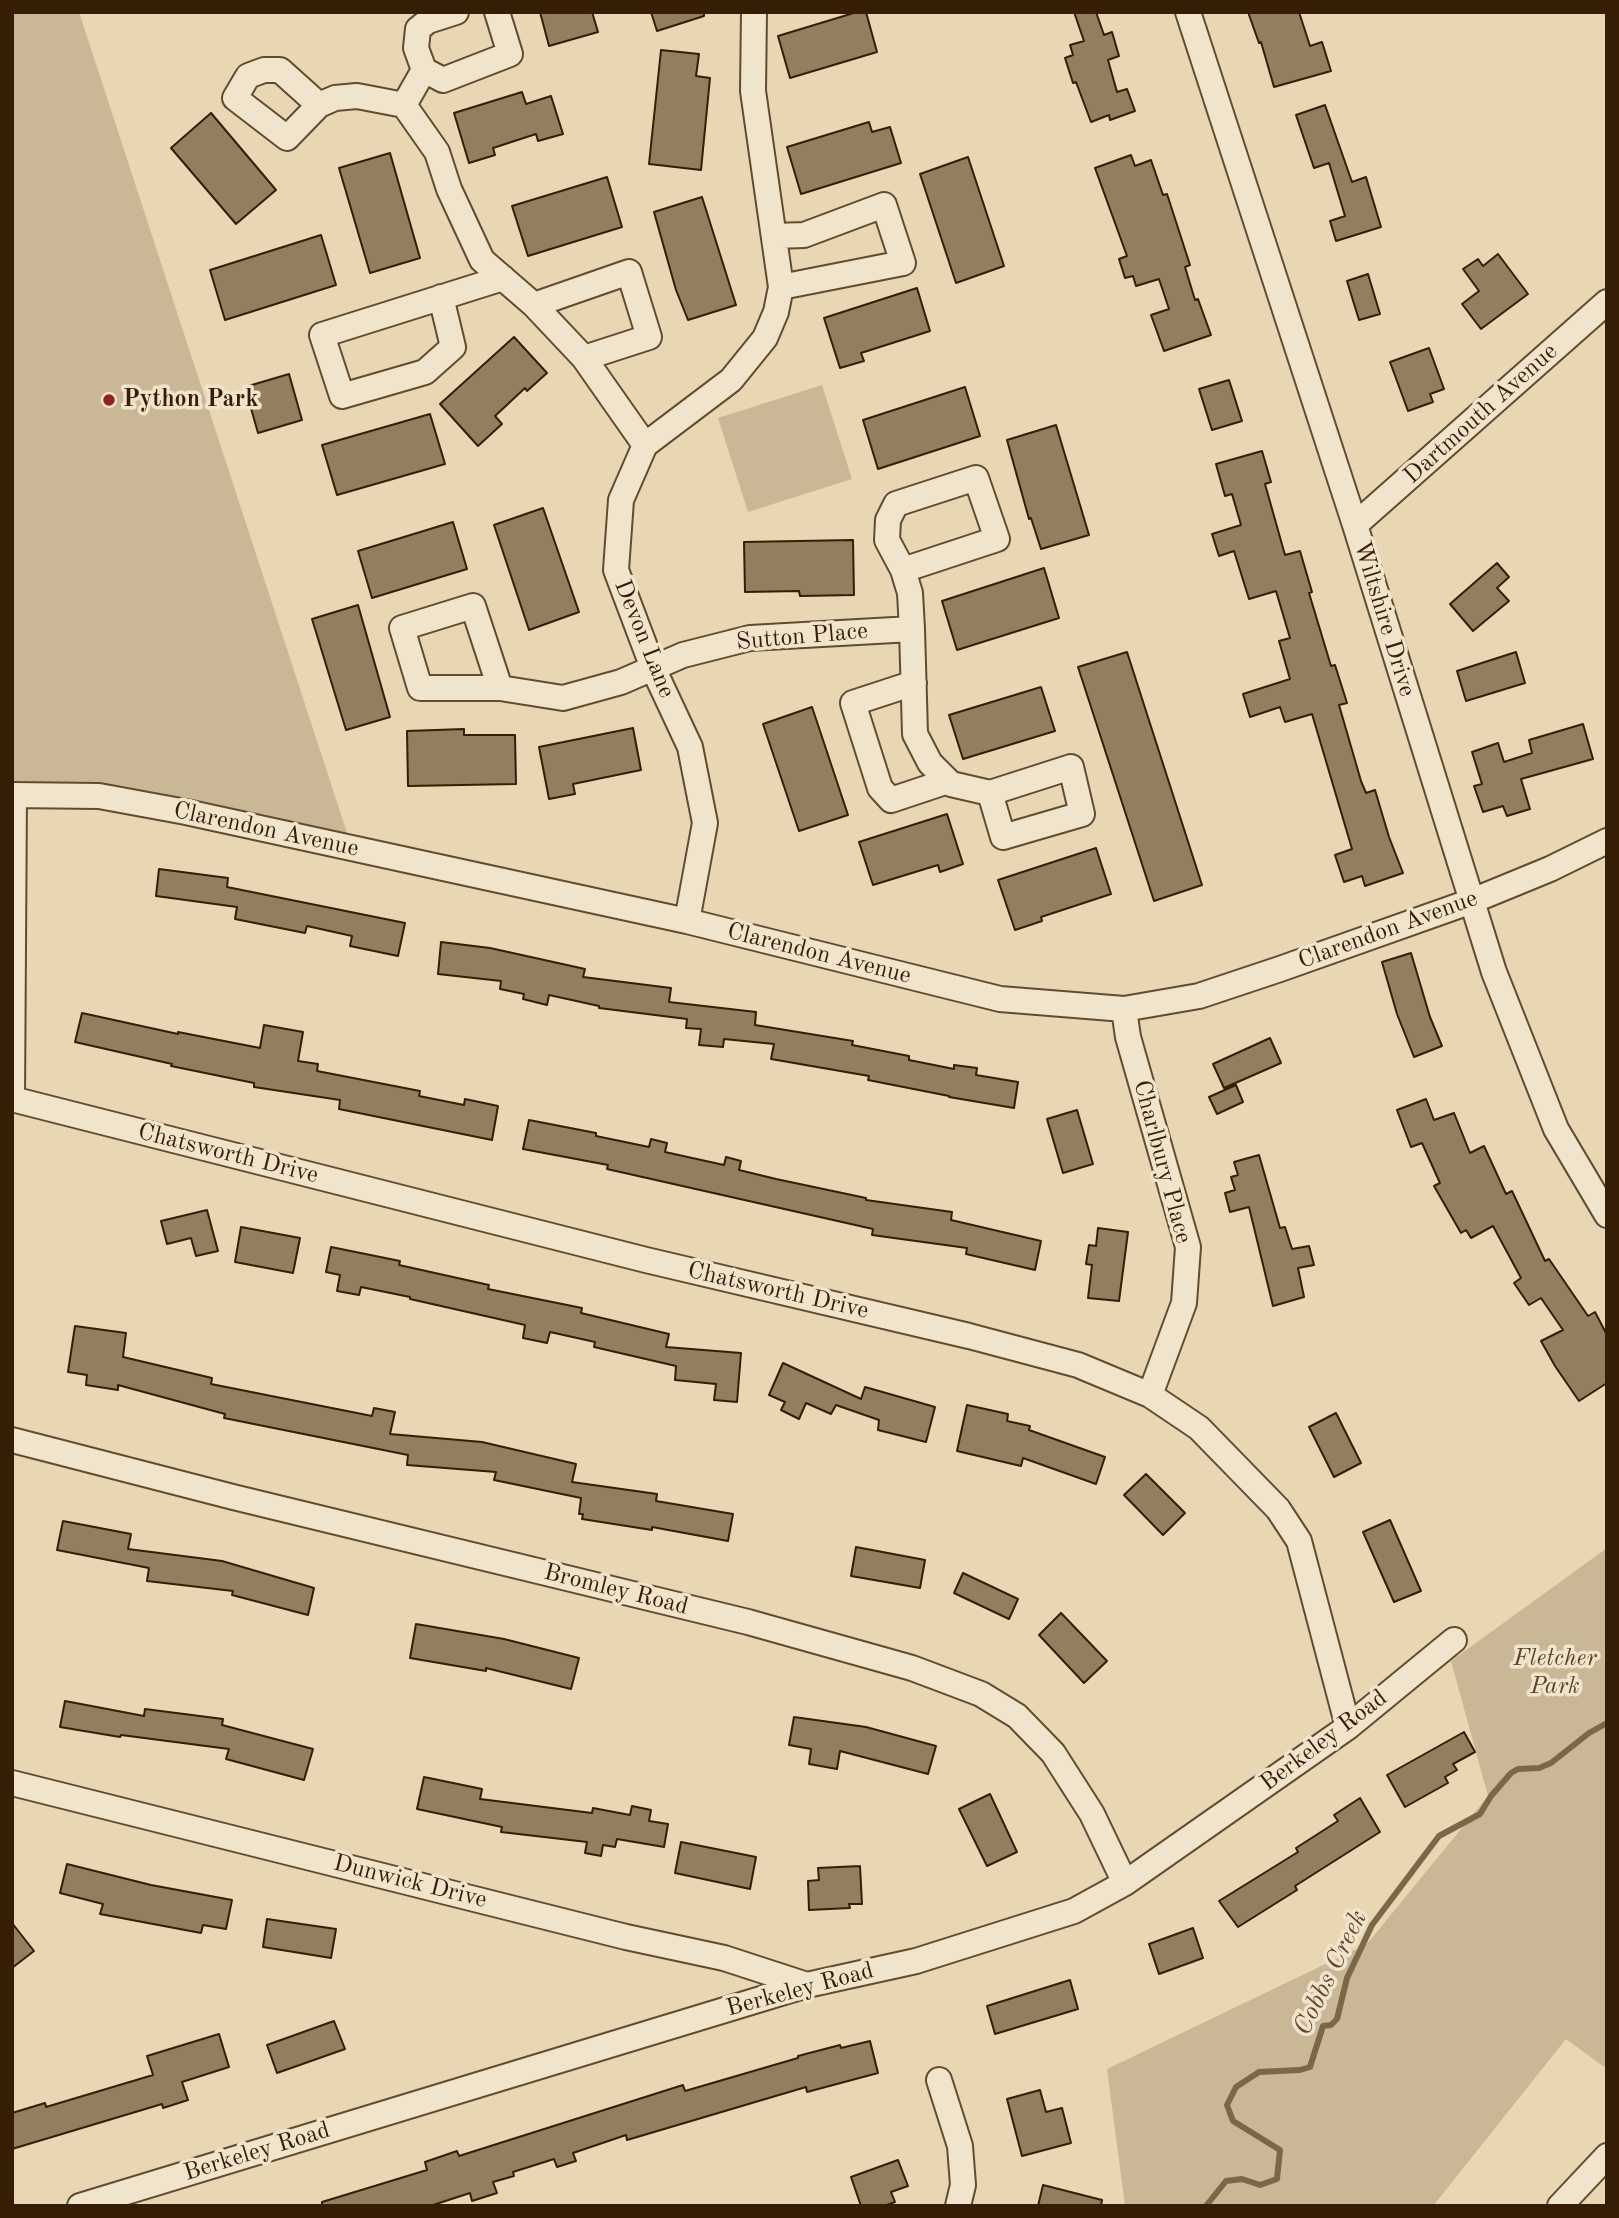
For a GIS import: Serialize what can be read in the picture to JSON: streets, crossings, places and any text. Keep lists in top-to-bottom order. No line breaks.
{"streets":{"street":["Dartmouth Avenue","Wiltshire Drive","Sutton Place","Devon Lane","Clarendon Avenue","Chatsworth Drive","Charlbury Place","Bromley Road","Berkeley Road","Dunwick Drive"]},"crossings":[["Dartmouth Avenue","Wiltshire Drive"],["Wiltshire Drive","Clarendon Avenue"],["Sutton Place","Devon Lane"],["Devon Lane","Clarendon Avenue"],["Clarendon Avenue","Charlbury Place"],["Chatsworth Drive","Charlbury Place"],["Chatsworth Drive","Berkeley Road"],["Bromley Road","Berkeley Road"],["Berkeley Road","Dunwick Drive"]],"water":["Cobbs Creek"],"parks":["Fletcher Park"],"places":["Python Park"]}
